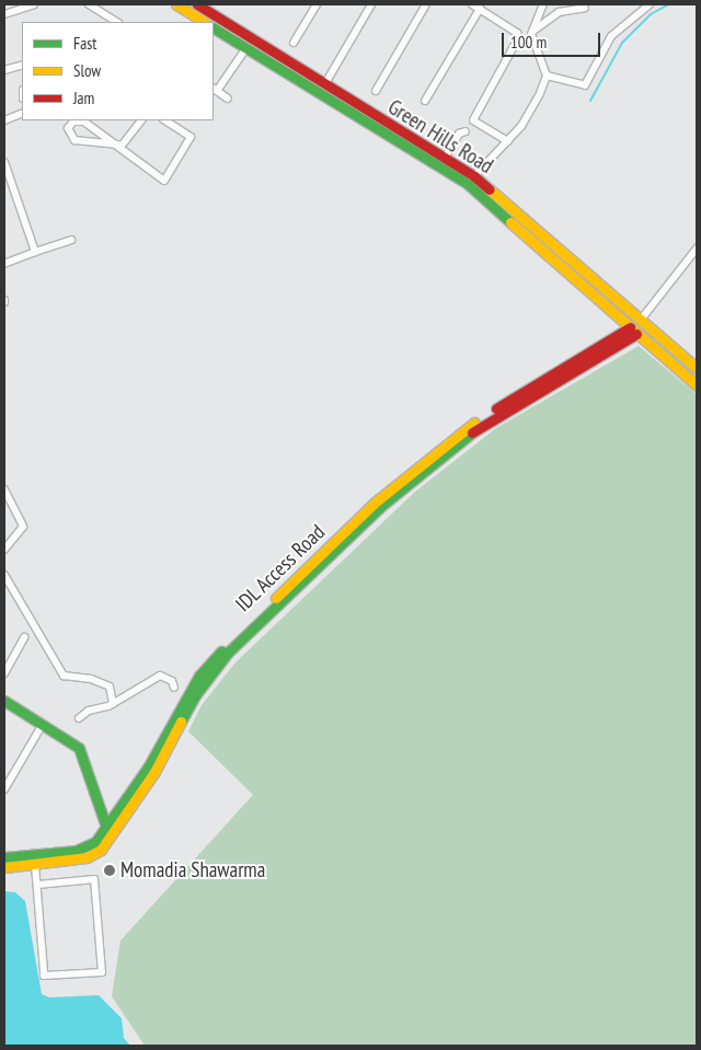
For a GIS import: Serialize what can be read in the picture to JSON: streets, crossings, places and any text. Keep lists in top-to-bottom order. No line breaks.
{"streets":{"street":["Green Hills Road"]},"places":["Momadia Shawarma"],"legend":["Fast","Slow","Jam"],"scale_bar":"100 m"}
